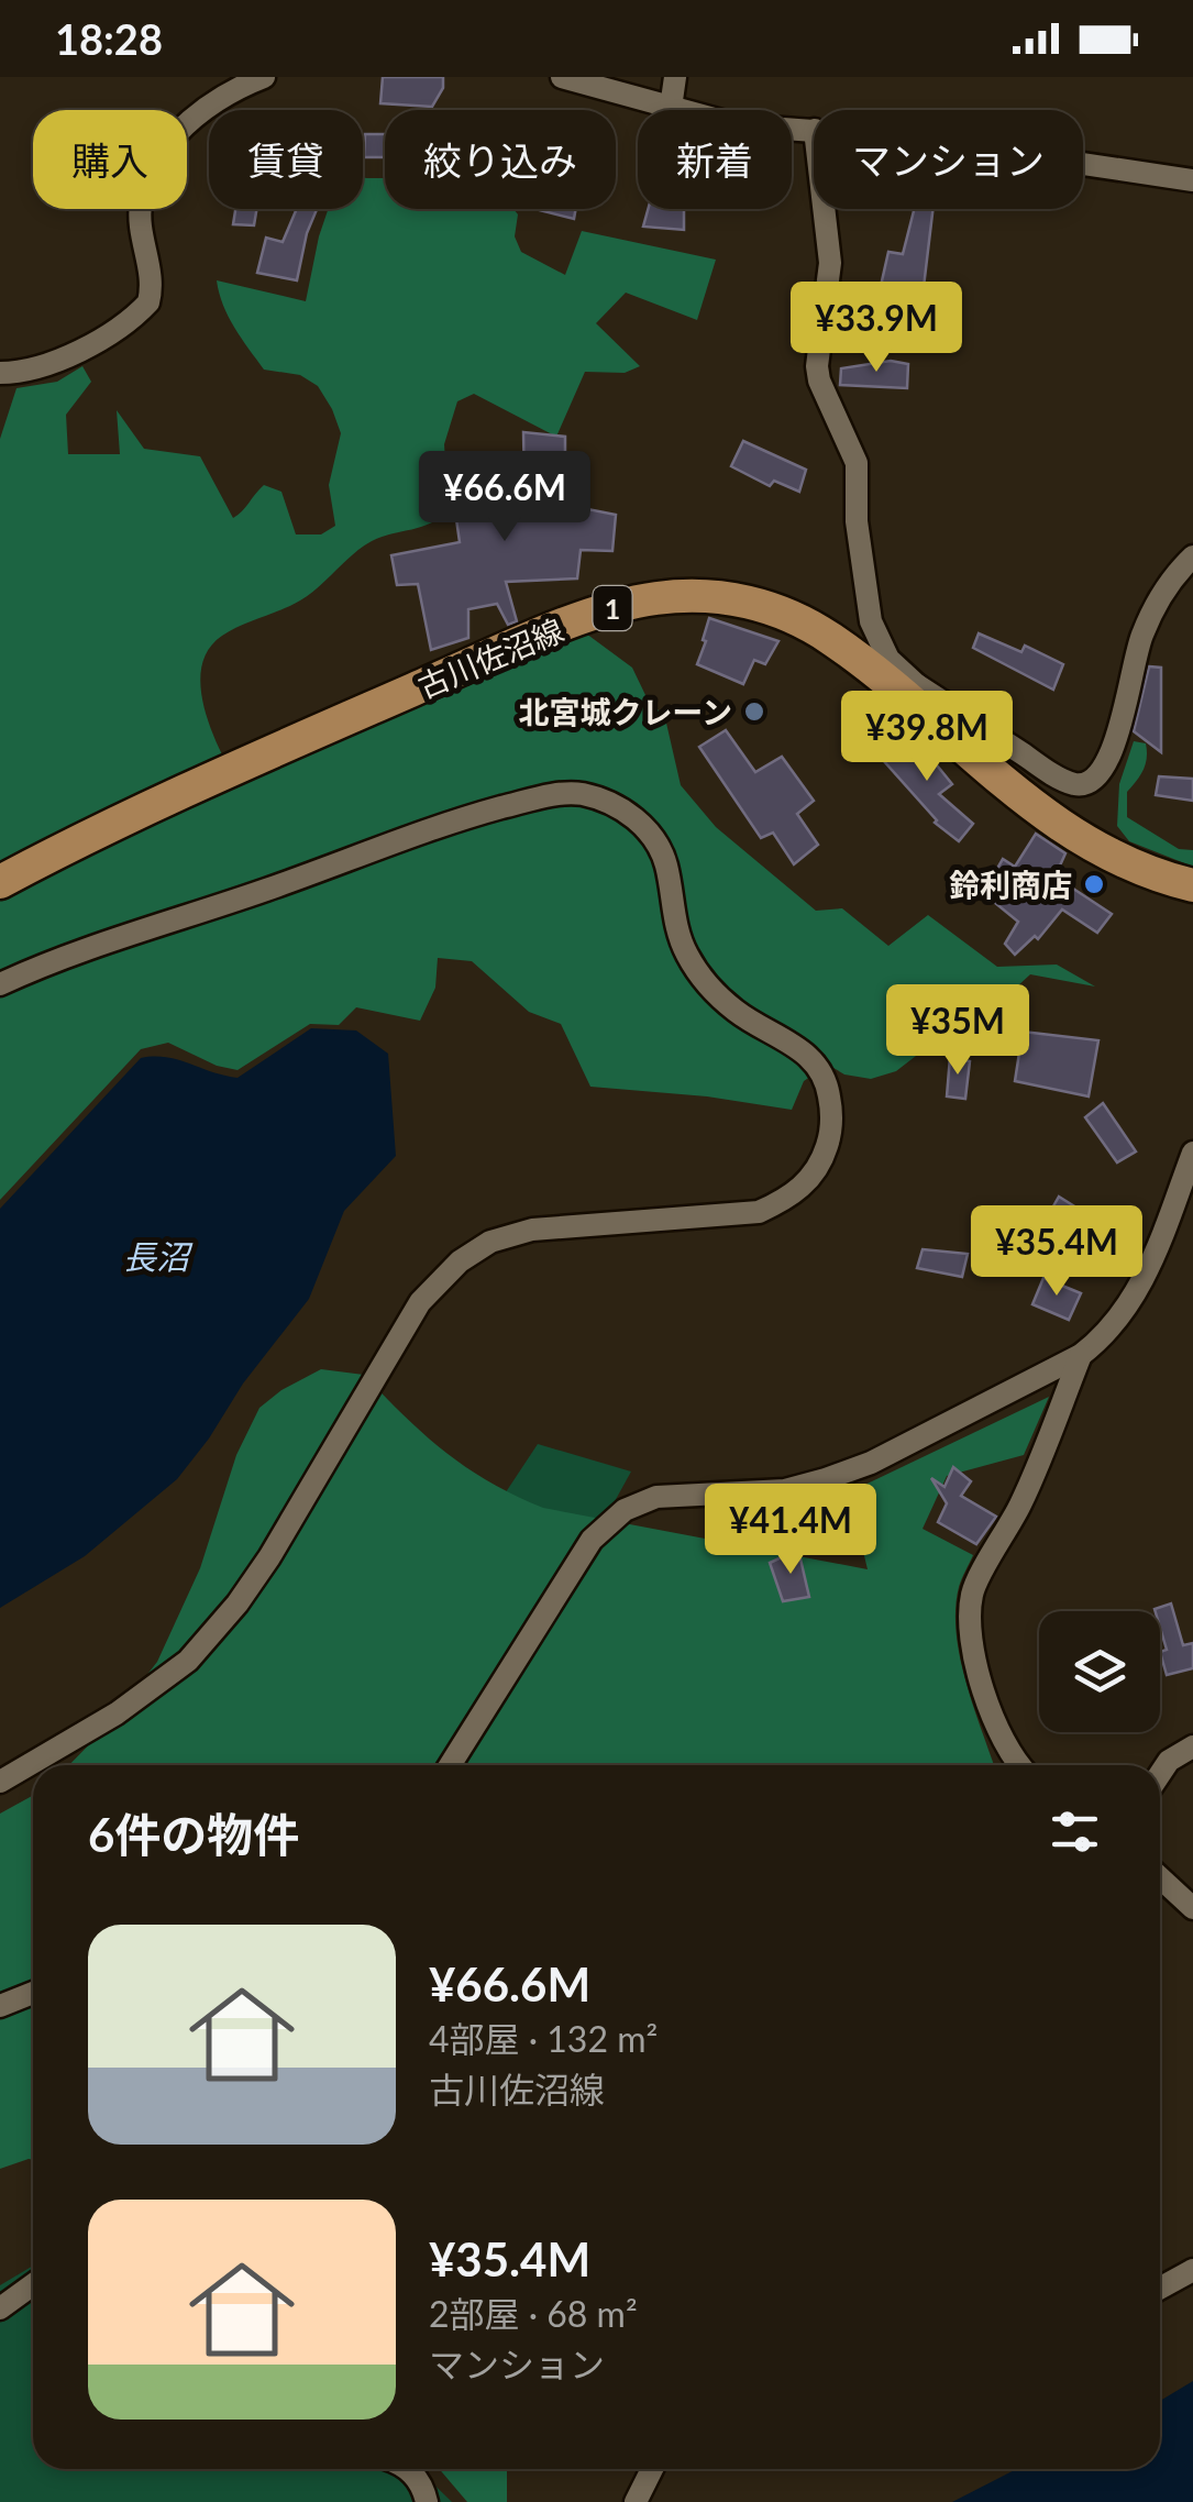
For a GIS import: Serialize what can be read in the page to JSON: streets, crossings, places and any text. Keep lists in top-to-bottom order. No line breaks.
{"streets":{"main road":["1","古川佐沼線"]},"water":["長沼"],"places":["北宮城クレーン","鈴利商店"],"page":{"status":"18:28","chip":["購入","賃貸","絞り込み","新着","マンション"],"price":["¥33.9M","¥66.6M","¥39.8M","¥35M","¥35.4M","¥41.4M"],"heading":"6件の物件","list":[{"name":"¥66.6M","note":"4部屋 · 132 m² · 古川佐沼線"},{"name":"¥35.4M","note":"2部屋 · 68 m² · マンション"}]}}
